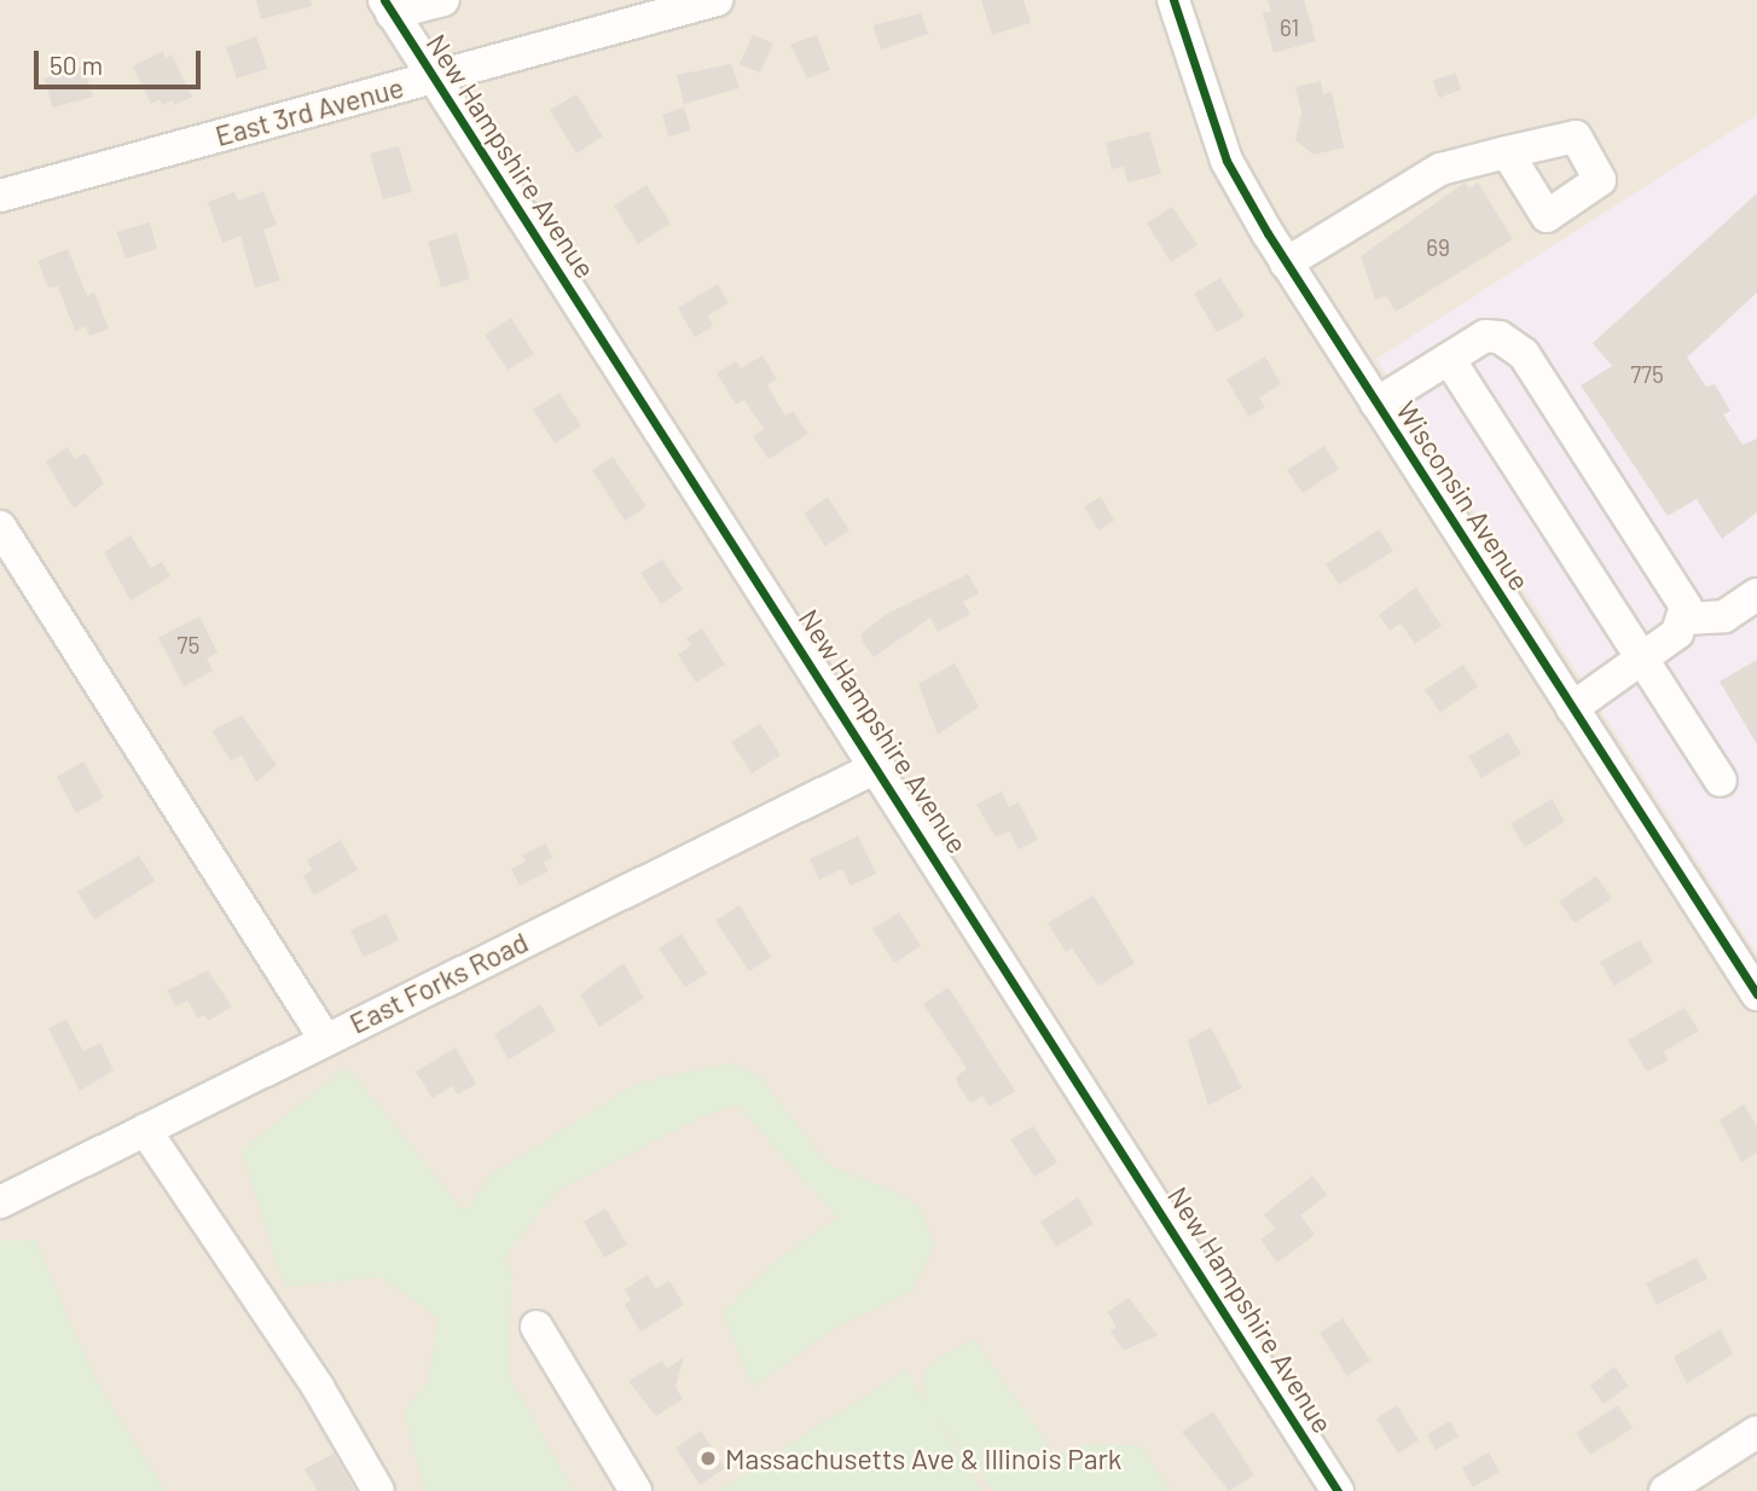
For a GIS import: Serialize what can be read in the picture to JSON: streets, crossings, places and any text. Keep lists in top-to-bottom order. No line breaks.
{"streets":{"street":["East 3rd Avenue","New Hampshire Avenue","Wisconsin Avenue","East Forks Road"]},"crossings":[["East 3rd Avenue","New Hampshire Avenue"],["New Hampshire Avenue","East Forks Road"]],"places":["Massachusetts Ave & Illinois Park"],"house_numbers":["61","69","775","75"],"scale_bar":"50 m"}
